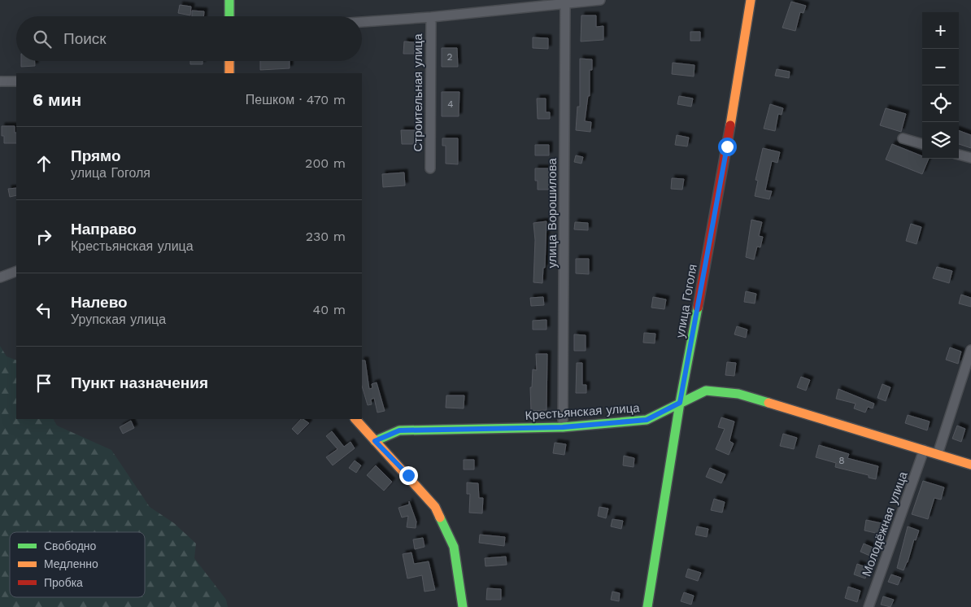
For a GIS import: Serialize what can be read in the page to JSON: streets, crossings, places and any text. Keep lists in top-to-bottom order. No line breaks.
{"streets":{"street":["Строительная улица","улица Ворошилова","улица Гоголя","Крестьянская улица","Молодёжная улица"]},"crossings":[["улица Ворошилова","Крестьянская улица"],["улица Гоголя","Крестьянская улица"],["Крестьянская улица","Молодёжная улица"]],"house_numbers":["2","4","8"],"legend":["Свободно","Медленно","Пробка"],"page":{"map_buttons":["+","−"],"search":"Поиск","heading":["6 мин","Пешком · 470 m"],"list":[["Прямо","улица Гоголя","200 m"],["Направо","Крестьянская улица","230 m"],["Налево","Урупская улица","40 m"],"Пункт назначения"]}}
